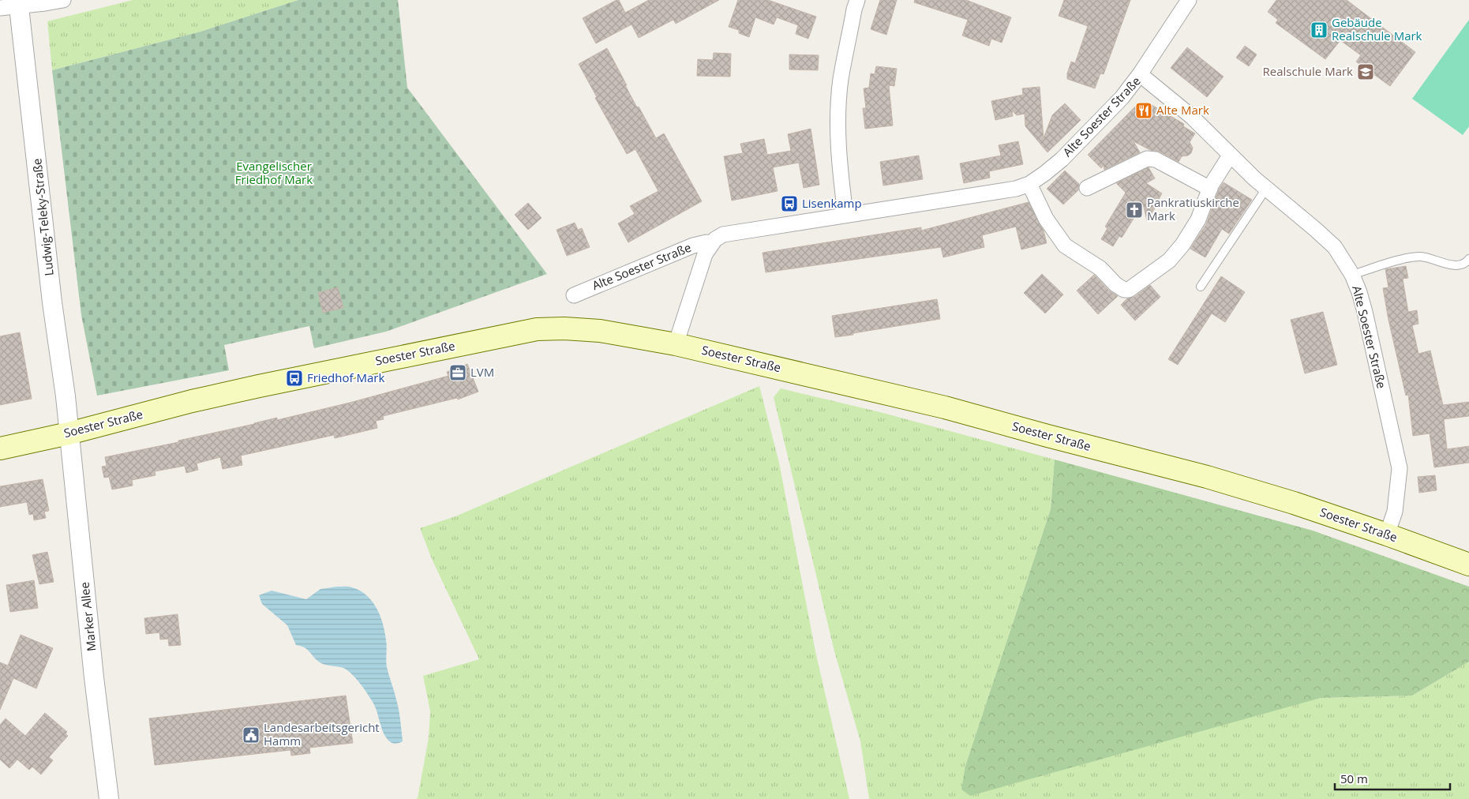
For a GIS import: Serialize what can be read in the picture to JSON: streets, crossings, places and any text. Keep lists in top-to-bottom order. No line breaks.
{"streets":{"main road":["Soester Straße"],"street":["Alte Soester Straße","Ludwig-Teleky-Straße","Marker Allee"]},"crossings":[["Alte Soester Straße","Soester Straße"],["Ludwig-Teleky-Straße","Soester Straße"],["Ludwig-Teleky-Straße","Marker Allee"],["Soester Straße","Marker Allee"]],"parks":["Evangelischer Friedhof Mark"],"places":{"building":["Gebäude Realschule Mark"],"school or university":["Realschule Mark"],"restaurant":["Alte Mark"],"bus stop":["Lisenkamp","Friedhof Mark"],"church":["Pankratiuskirche Mark"],"office":["LVM"],"public building":["Landesarbeitsgericht Hamm"]},"scale_bar":"50 m"}
